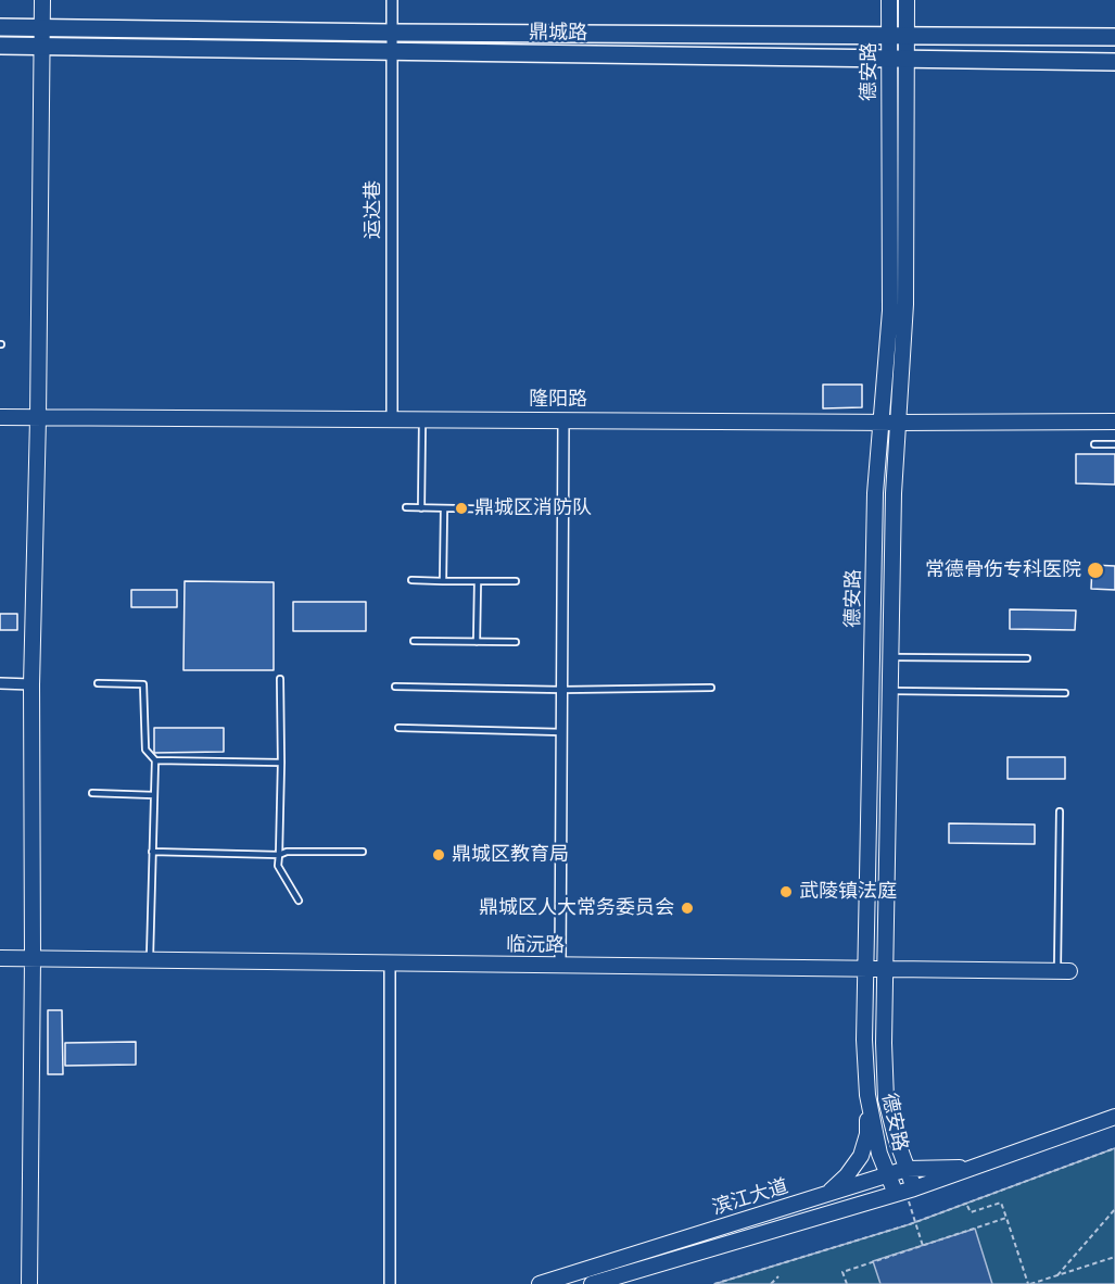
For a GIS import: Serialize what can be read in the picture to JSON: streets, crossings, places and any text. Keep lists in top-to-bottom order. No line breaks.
{"streets":{"main road":["鼎城路"],"street":["德安路","运达巷","隆阳路","临沅路","滨江大道"]},"crossings":[["鼎城路","德安路"],["鼎城路","运达巷"],["德安路","隆阳路"],["德安路","临沅路"],["德安路","滨江大道"],["运达巷","隆阳路"]],"places":["鼎城区消防队","常德骨伤专科医院","鼎城区教育局","武陵镇法庭","鼎城区人大常务委员会"]}
